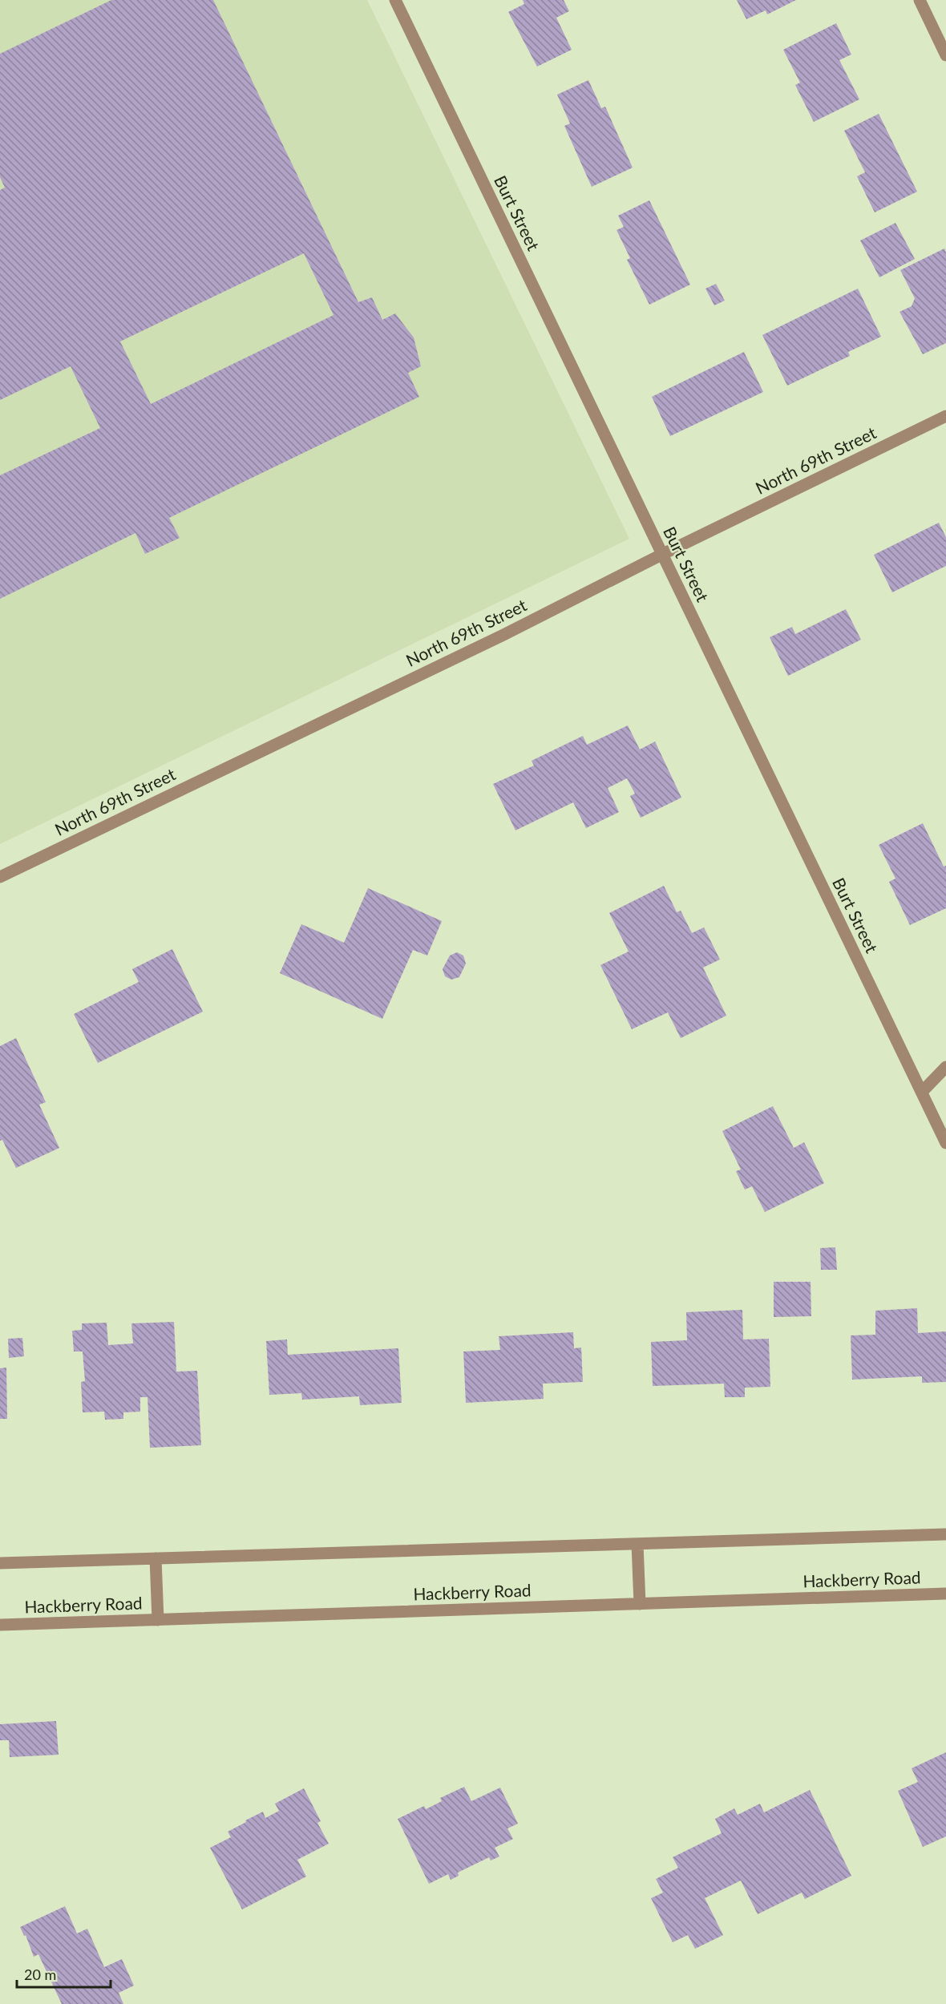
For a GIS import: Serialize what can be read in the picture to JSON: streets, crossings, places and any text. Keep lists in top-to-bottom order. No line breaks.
{"streets":{"street":["Burt Street","North 69th Street","Hackberry Road"]},"crossings":[["Burt Street","North 69th Street"]],"scale_bar":"20 m"}
